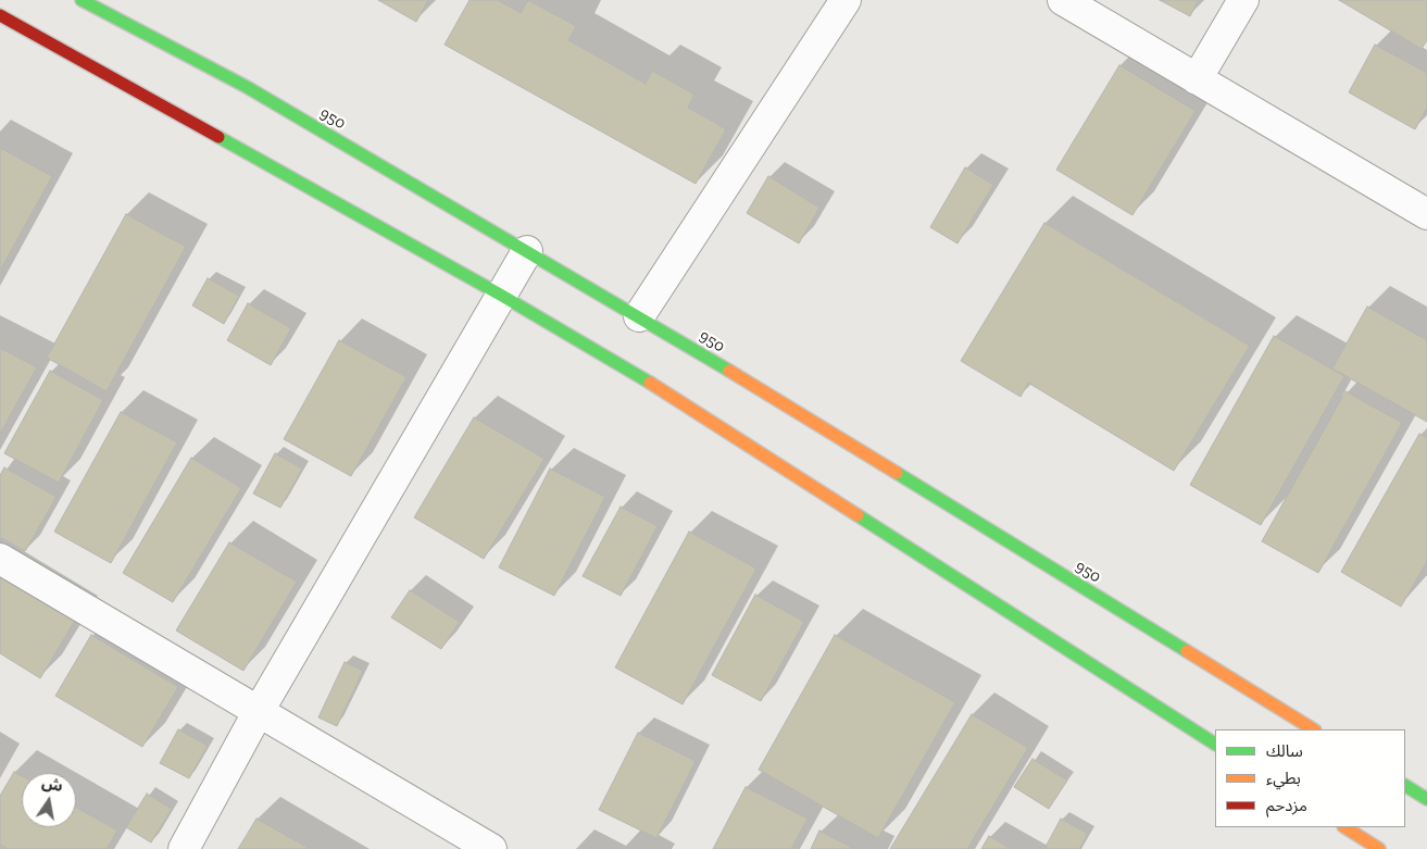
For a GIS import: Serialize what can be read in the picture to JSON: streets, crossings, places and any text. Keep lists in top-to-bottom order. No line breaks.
{"streets":{"main road":["950"]},"legend":["سالك","بطيء","مزدحم"],"north":"top"}
